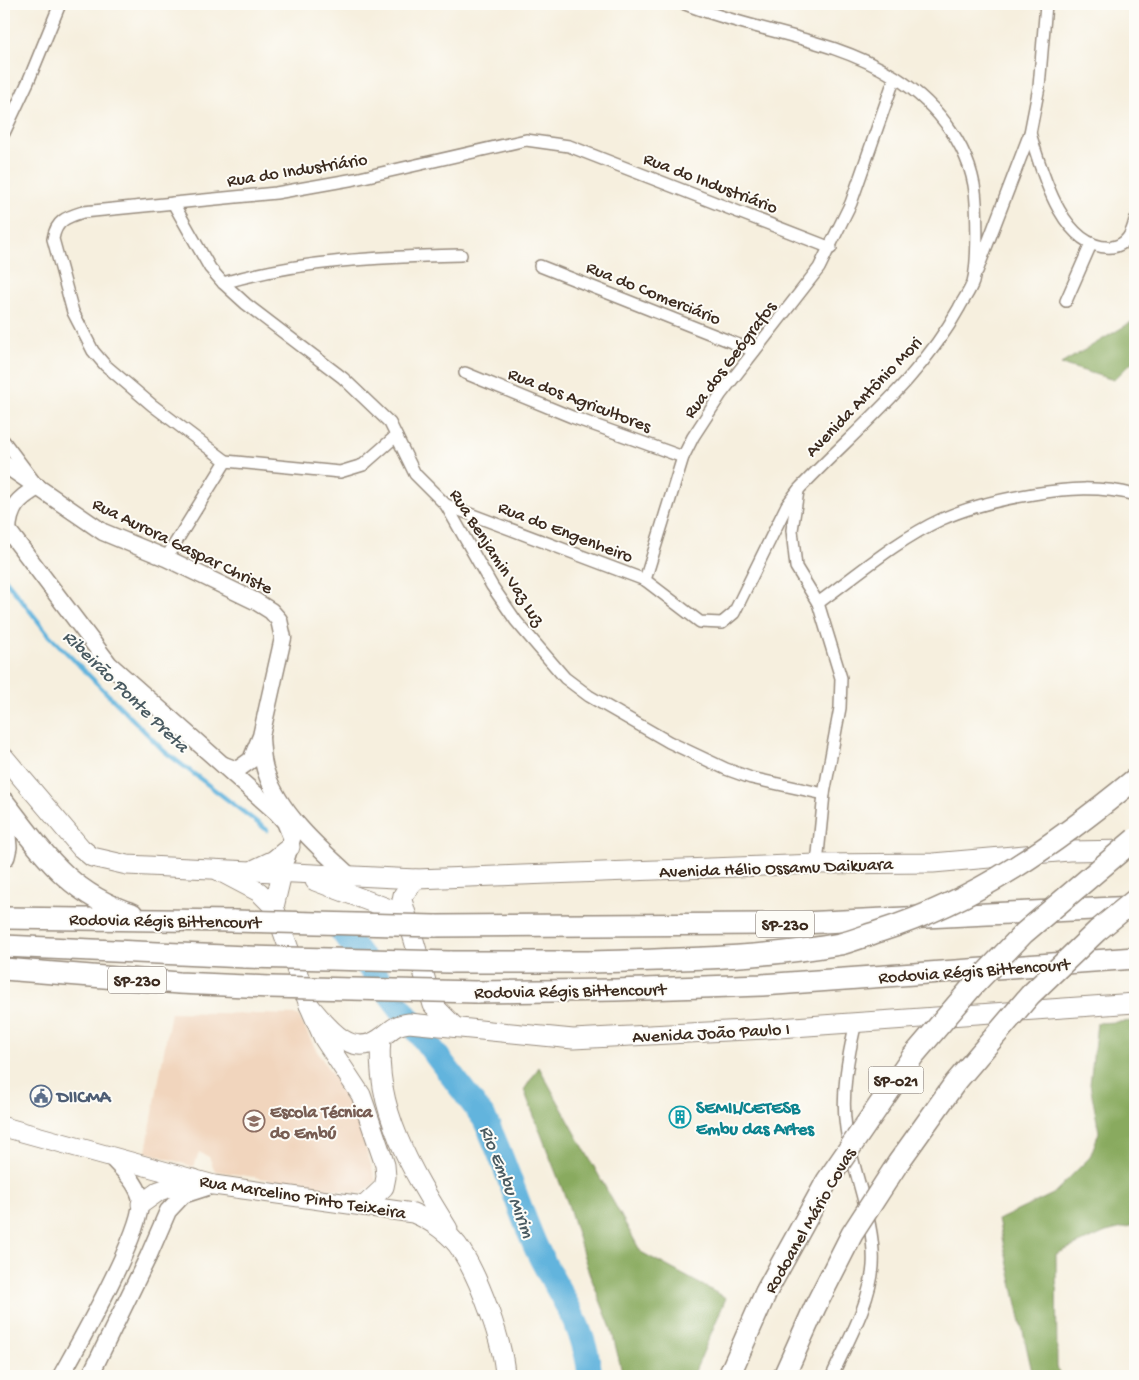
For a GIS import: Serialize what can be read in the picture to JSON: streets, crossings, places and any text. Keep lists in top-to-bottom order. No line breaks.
{"streets":{"highway":["Rodovia Régis Bittencourt","SP-230","SP-021","Rodoanel Mário Covas"],"main road":["Rua Aurora Gaspar Christe","Avenida Hélio Ossamu Daikuara","Avenida João Paulo I","Rua Marcelino Pinto Teixeira"],"street":["Rua do Industriário","Rua do Comerciário","Rua dos Geógrafos","Avenida Antônio Mori","Rua dos Agricultores","Rua do Engenheiro","Rua Benjamin Vaz Luz"]},"crossings":[["Rua do Industriário","Rua dos Geógrafos"],["Rua do Industriário","Rua Benjamin Vaz Luz"],["Rua do Comerciário","Rua dos Geógrafos"],["Rua dos Geógrafos","Avenida Antônio Mori"],["Rua dos Geógrafos","Rua dos Agricultores"],["Rua dos Geógrafos","Rua do Engenheiro"],["Rua do Engenheiro","Rua Benjamin Vaz Luz"]],"water":["Ribeirão Ponte Preta","Rio Embu Mirim"],"places":{"public building":["DIICMA"],"building":["SEMIL/CETESB Embu das Artes"],"school or university":["Escola Técnica do Embú"]}}
